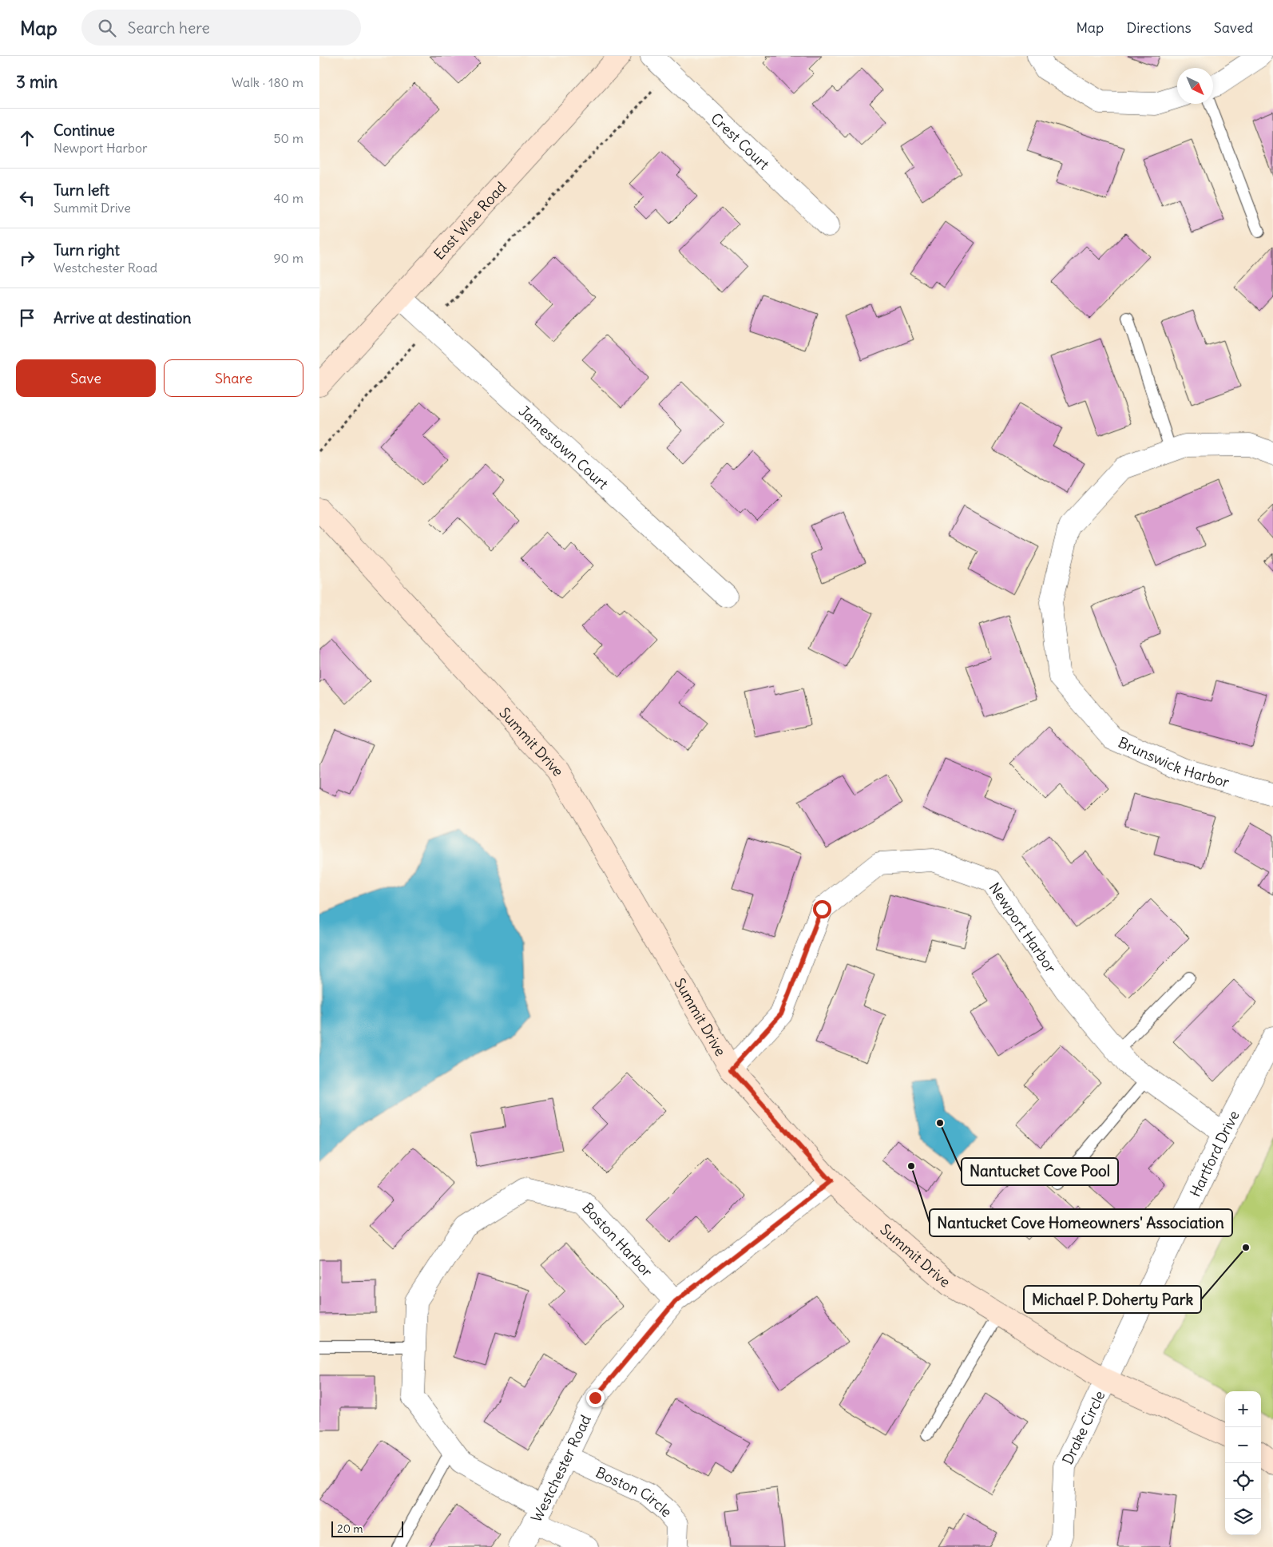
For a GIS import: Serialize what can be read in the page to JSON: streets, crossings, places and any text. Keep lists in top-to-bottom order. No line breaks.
{"streets":{"street":["Crest Court","East Wise Road","Jamestown Court","Summit Drive","Brunswick Harbor","Newport Harbor","Hartford Drive","Boston Harbor","Drake Circle","Westchester Road","Boston Circle"]},"crossings":[["East Wise Road","Jamestown Court"],["Summit Drive","Newport Harbor"],["Summit Drive","Hartford Drive"],["Summit Drive","Drake Circle"],["Summit Drive","Westchester Road"],["Newport Harbor","Hartford Drive"],["Hartford Drive","Drake Circle"],["Boston Harbor","Westchester Road"],["Westchester Road","Boston Circle"]],"places":["Nantucket Cove Pool","Nantucket Cove Homeowners' Association","Michael P. Doherty Park"],"scale_bar":"20 m","north":"bottom right","page":{"header":"Map","search":"Search here","nav":["Map","Directions","Saved"],"heading":["3 min","Walk · 180 m"],"list":[["Continue","Newport Harbor","50 m"],["Turn left","Summit Drive","40 m"],["Turn right","Westchester Road","90 m"],"Arrive at destination"],"buttons":["Save","Share"],"map_buttons":["+","−"],"scale":"20 m"}}
